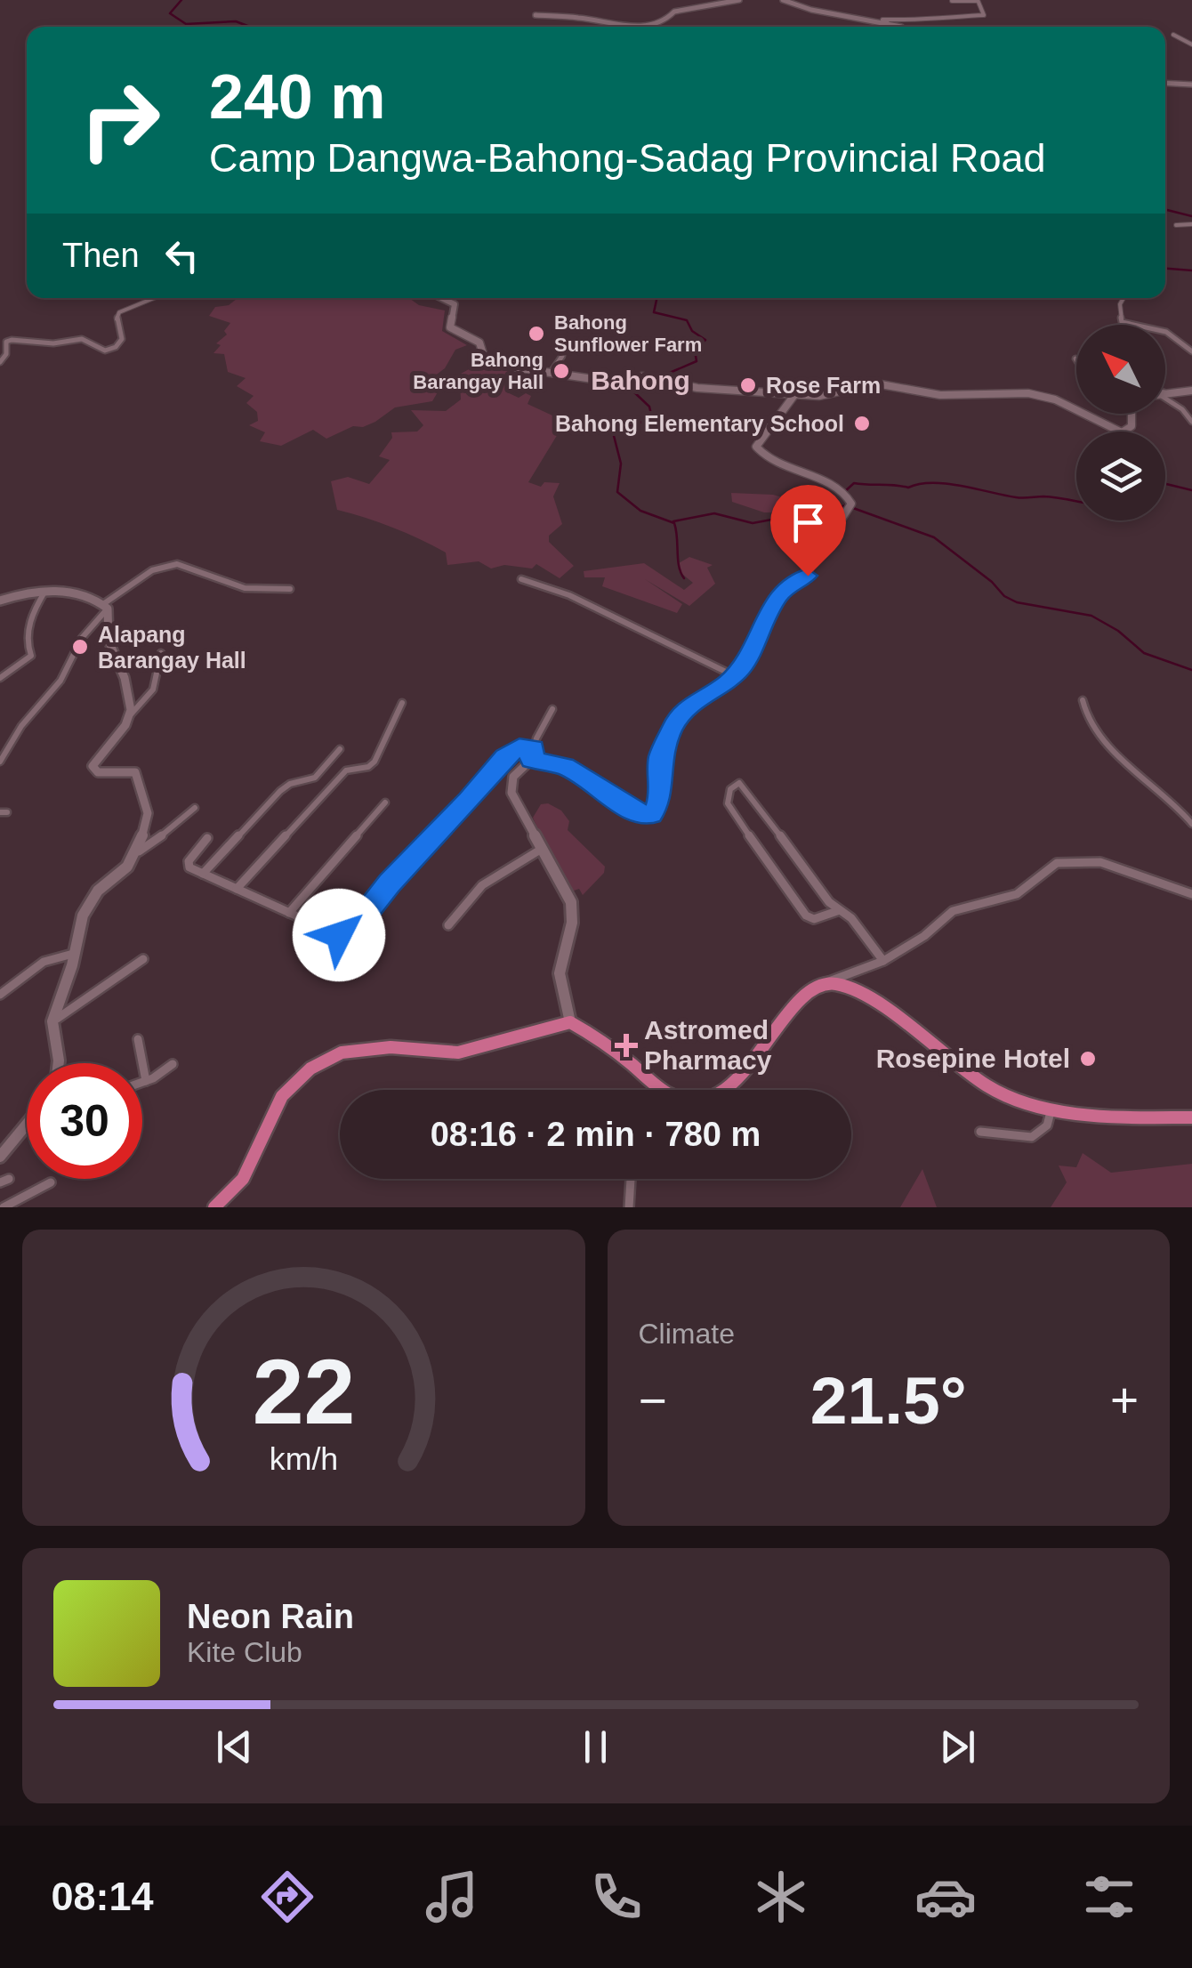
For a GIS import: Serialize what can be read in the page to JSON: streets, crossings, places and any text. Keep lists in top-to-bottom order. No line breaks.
{"districts":["Bahong"],"places":{"other":["Bahong Sunflower Farm","Bahong Barangay Hall","Rose Farm","Bahong Elementary School","Alapang Barangay Hall","Rosepine Hotel"],"health":["Astromed Pharmacy"]},"north":"top left","page":{"turn":["240 m","Camp Dangwa-Bahong-Sadag Provincial Road"],"then":"Then","limit":"30","trip":"08:16 · 2 min · 780 m","tile":"Climate","heat":["−","21.5°","+"],"song":["Neon Rain","Kite Club"],"tabs":"08:14","gauge":["22","km/h"]}}
